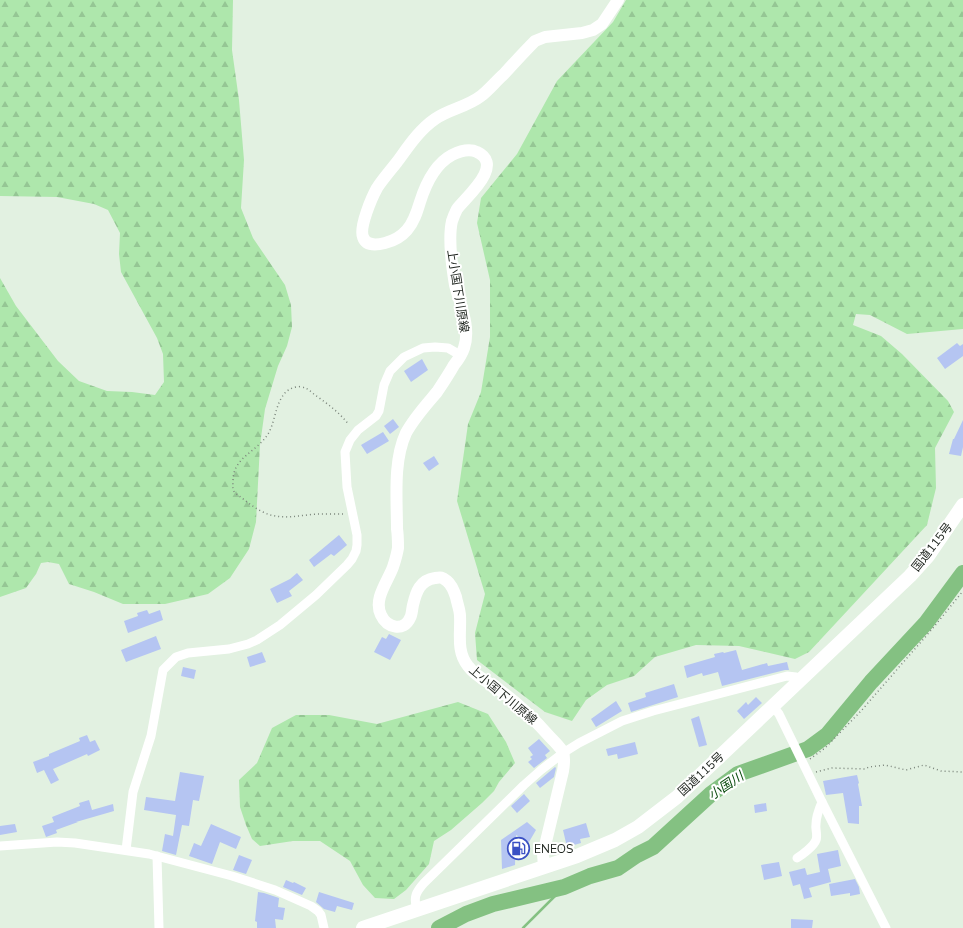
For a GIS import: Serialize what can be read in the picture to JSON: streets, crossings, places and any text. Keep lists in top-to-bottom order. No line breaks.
{"streets":{"highway":["国道115号"],"main road":["上小国下川原線"]},"water":["小国川"],"places":{"fuel station":["ENEOS"]}}
